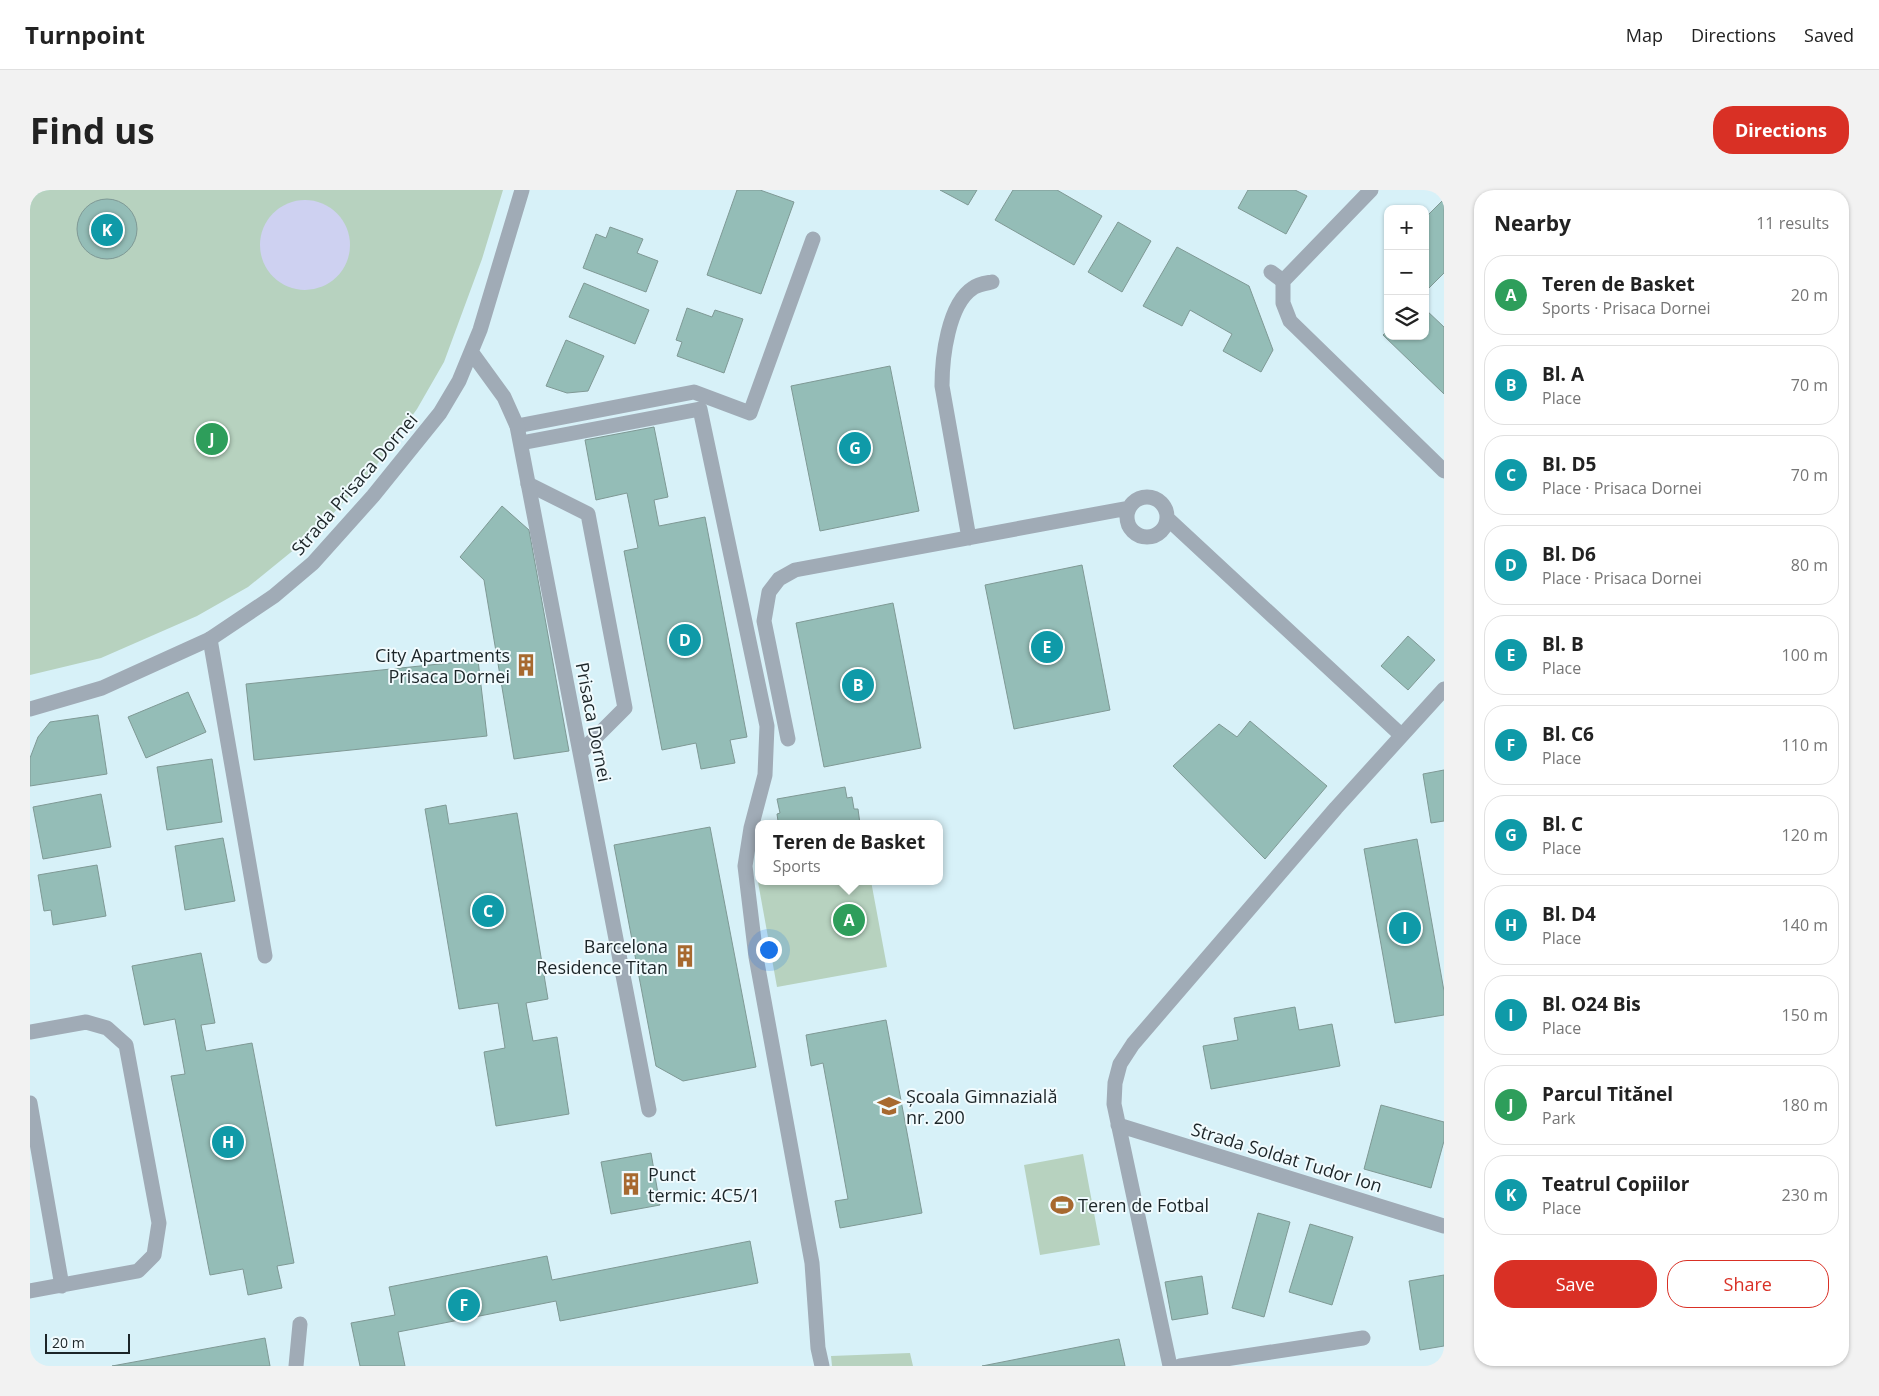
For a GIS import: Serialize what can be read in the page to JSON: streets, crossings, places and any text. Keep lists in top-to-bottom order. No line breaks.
{"streets":{"street":["Strada Prisaca Dornei","Prisaca Dornei","Strada Soldat Tudor Ion"]},"crossings":[["Strada Prisaca Dornei","Prisaca Dornei"]],"places":{"building":["City Apartments Prisaca Dornei","Barcelona Residence Titan","Punct termic: 4C5/1"],"school or university":["Școala Gimnazială nr. 200"],"sports":["Teren de Fotbal"]},"scale_bar":"20 m","page":{"header":"Turnpoint","nav":["Map","Directions","Saved"],"buttons":["Directions",["Save","Share"]],"title":"Find us","heading":["Nearby","11 results"],"map_buttons":["+","−"],"pins":["K","J","G","D","E","B","C","A","I","H","F"],"list":[{"mark":"A","name":"Teren de Basket","note":"Sports · Prisaca Dornei","value":"20 m"},{"mark":"B","name":"Bl. A","note":"Place","value":"70 m"},{"mark":"C","name":"BI. D5","note":"Place · Prisaca Dornei","value":"70 m"},{"mark":"D","name":"Bl. D6","note":"Place · Prisaca Dornei","value":"80 m"},{"mark":"E","name":"Bl. B","note":"Place","value":"100 m"},{"mark":"F","name":"Bl. C6","note":"Place","value":"110 m"},{"mark":"G","name":"Bl. C","note":"Place","value":"120 m"},{"mark":"H","name":"Bl. D4","note":"Place","value":"140 m"},{"mark":"I","name":"Bl. O24 Bis","note":"Place","value":"150 m"},{"mark":"J","name":"Parcul Titănel","note":"Park","value":"180 m"},{"mark":"K","name":"Teatrul Copiilor","note":"Place","value":"230 m"}],"popup":["Teren de Basket","Sports"],"scale":"20 m"}}
